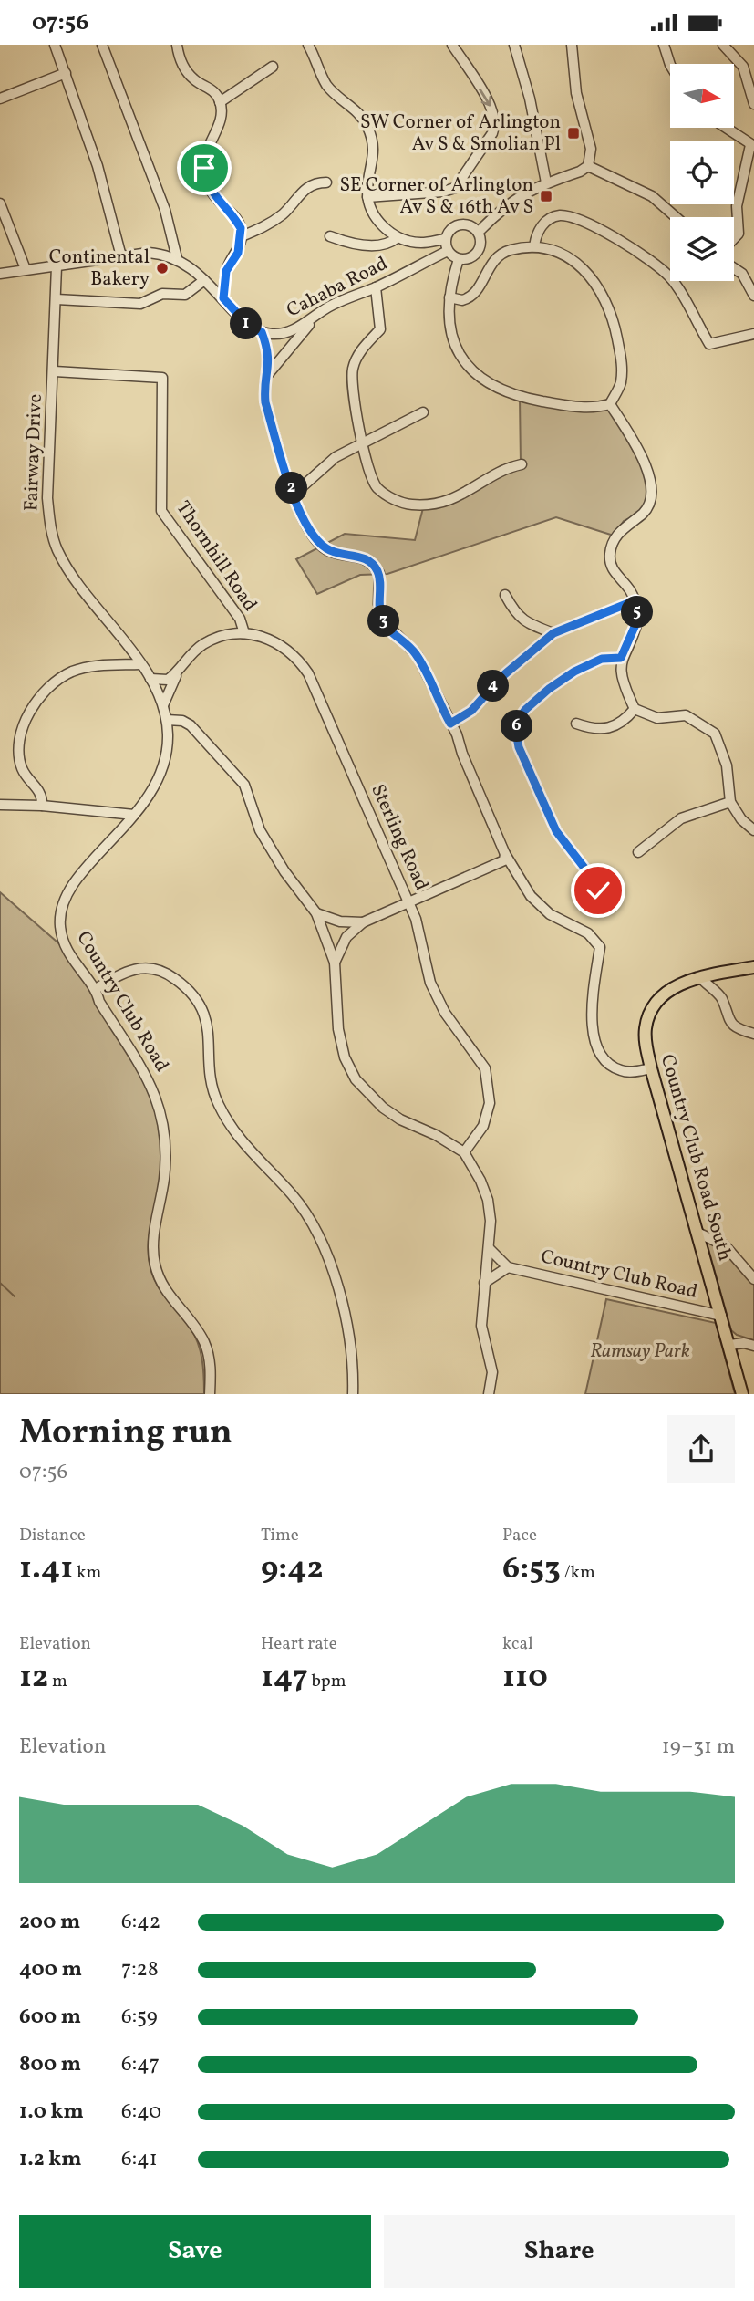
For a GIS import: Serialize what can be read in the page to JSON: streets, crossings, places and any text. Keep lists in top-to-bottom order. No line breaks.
{"streets":{"main road":["Country Club Road South"],"street":["Cahaba Road","Fairway Drive","Thornhill Road","Sterling Road","Country Club Road"]},"crossings":[["Fairway Drive","Thornhill Road"],["Fairway Drive","Sterling Road"],["Fairway Drive","Country Club Road"],["Thornhill Road","Sterling Road"],["Sterling Road","Country Club Road"],["Country Club Road","Country Club Road South"]],"parks":["Ramsay Park"],"places":{"transit":["SW Corner of Arlington Av S & Smolian Pl","SE Corner of Arlington Av S & 16th Av S"],"other":["Continental Bakery"]},"north":"right","page":{"status":"07:56","pins":["1","2","5","3","4","6"],"heading":["Morning run","07:56"],"stats":[["Distance","1.41 km"],["Time","9:42"],["Pace","6:53 /km"],["Elevation","12 m"],["Heart rate","147 bpm"],["kcal","110"]],"chart":["Elevation","19–31 m"],"list":[{"name":"200 m","note":"6:42"},{"name":"400 m","note":"7:28"},{"name":"600 m","note":"6:59"},{"name":"800 m","note":"6:47"},{"name":"1.0 km","note":"6:40"},{"name":"1.2 km","note":"6:41"}],"buttons":["Save","Share"]}}
